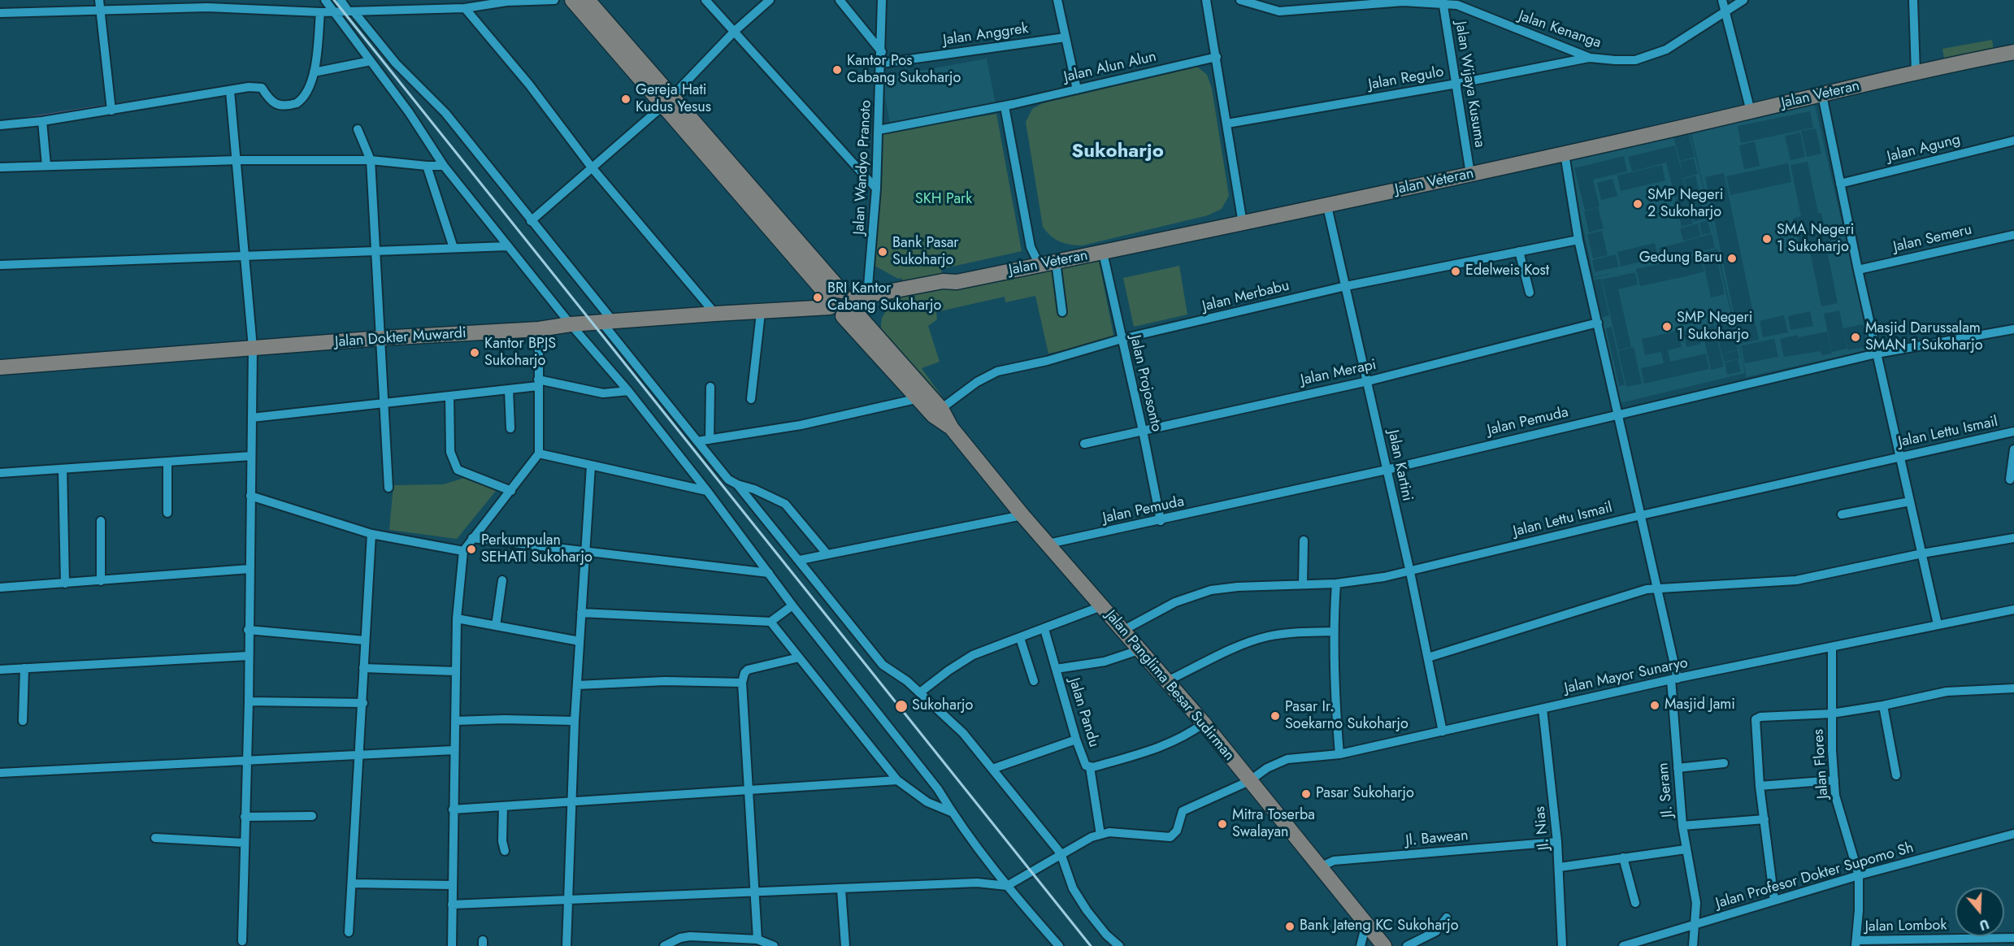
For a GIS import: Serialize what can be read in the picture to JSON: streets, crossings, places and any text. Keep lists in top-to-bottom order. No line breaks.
{"streets":{"main road":["Jalan Veteran","Jalan Dokter Muwardi","Jalan Panglima Besar Sudirman"],"street":["Jalan Kenanga","Jalan Anggrek","Jalan Alun Alun","Jalan Regulo","Jalan Wijaya Kusuma","Jalan Agung","Jalan Wandyo Pranoto","Jalan Semeru","Jalan Merbabu","Jalan Merapi","Jalan Projosonto","Jalan Pemuda","Jalan Lettu Ismail","Jalan Kartini","Jalan Mayor Sunaryo","Jalan Pandu","Jalan Flores","Jl. Seram","Jl. Nias","Jl. Bawean","Jalan Profesor Dokter Supomo Sh","Jalan Lombok"]},"crossings":[["Jalan Kenanga","Jalan Regulo"],["Jalan Kenanga","Jalan Wijaya Kusuma"],["Jalan Anggrek","Jalan Wandyo Pranoto"],["Jalan Alun Alun","Jalan Wandyo Pranoto"],["Jalan Regulo","Jalan Wijaya Kusuma"],["Jalan Wijaya Kusuma","Jalan Veteran"],["Jalan Veteran","Jalan Wandyo Pranoto"],["Jalan Veteran","Jalan Dokter Muwardi"],["Jalan Veteran","Jalan Projosonto"],["Jalan Veteran","Jalan Kartini"],["Jalan Veteran","Jalan Panglima Besar Sudirman"],["Jalan Veteran","Jl. Seram"],["Jalan Wandyo Pranoto","Jalan Dokter Muwardi"],["Jalan Wandyo Pranoto","Jalan Panglima Besar Sudirman"],["Jalan Merbabu","Jalan Projosonto"],["Jalan Merbabu","Jalan Kartini"],["Jalan Merbabu","Jalan Panglima Besar Sudirman"],["Jalan Merbabu","Jl. Seram"],["Jalan Dokter Muwardi","Jalan Panglima Besar Sudirman"],["Jalan Merapi","Jalan Projosonto"],["Jalan Merapi","Jalan Kartini"],["Jalan Merapi","Jl. Seram"],["Jalan Projosonto","Jalan Pemuda"],["Jalan Pemuda","Jalan Kartini"],["Jalan Pemuda","Jalan Panglima Besar Sudirman"],["Jalan Pemuda","Jl. Seram"],["Jalan Lettu Ismail","Jalan Kartini"],["Jalan Lettu Ismail","Jalan Panglima Besar Sudirman"],["Jalan Lettu Ismail","Jl. Seram"],["Jalan Kartini","Jalan Mayor Sunaryo"],["Jalan Mayor Sunaryo","Jalan Panglima Besar Sudirman"],["Jalan Mayor Sunaryo","Jalan Flores"],["Jalan Mayor Sunaryo","Jl. Seram"],["Jalan Mayor Sunaryo","Jl. Nias"],["Jalan Panglima Besar Sudirman","Jalan Pandu"],["Jalan Panglima Besar Sudirman","Jl. Bawean"],["Jalan Flores","Jalan Profesor Dokter Supomo Sh"],["Jalan Flores","Jalan Lombok"],["Jl. Seram","Jalan Profesor Dokter Supomo Sh"],["Jl. Nias","Jl. Bawean"]],"districts":["Sukoharjo"],"parks":["SKH Park"],"places":["Kantor Pos Cabang Sukoharjo","Gereja Hati Kudus Yesus","SMP Negeri 2 Sukoharjo","SMA Negeri 1 Sukoharjo","Bank Pasar Sukoharjo","Gedung Baru","Edelweis Kost","BRI Kantor Cabang Sukoharjo","SMP Negeri 1 Sukoharjo","Masjid Darussalam SMAN 1 Sukoharjo","Kantor BPJS Sukoharjo","Perkumpulan SEHATI Sukoharjo","Masjid Jami","Sukoharjo","Pasar Ir. Soekarno Sukoharjo","Pasar Sukoharjo","Mitra Toserba Swalayan","Bank Jateng KC Sukoharjo"],"north":"bottom"}
